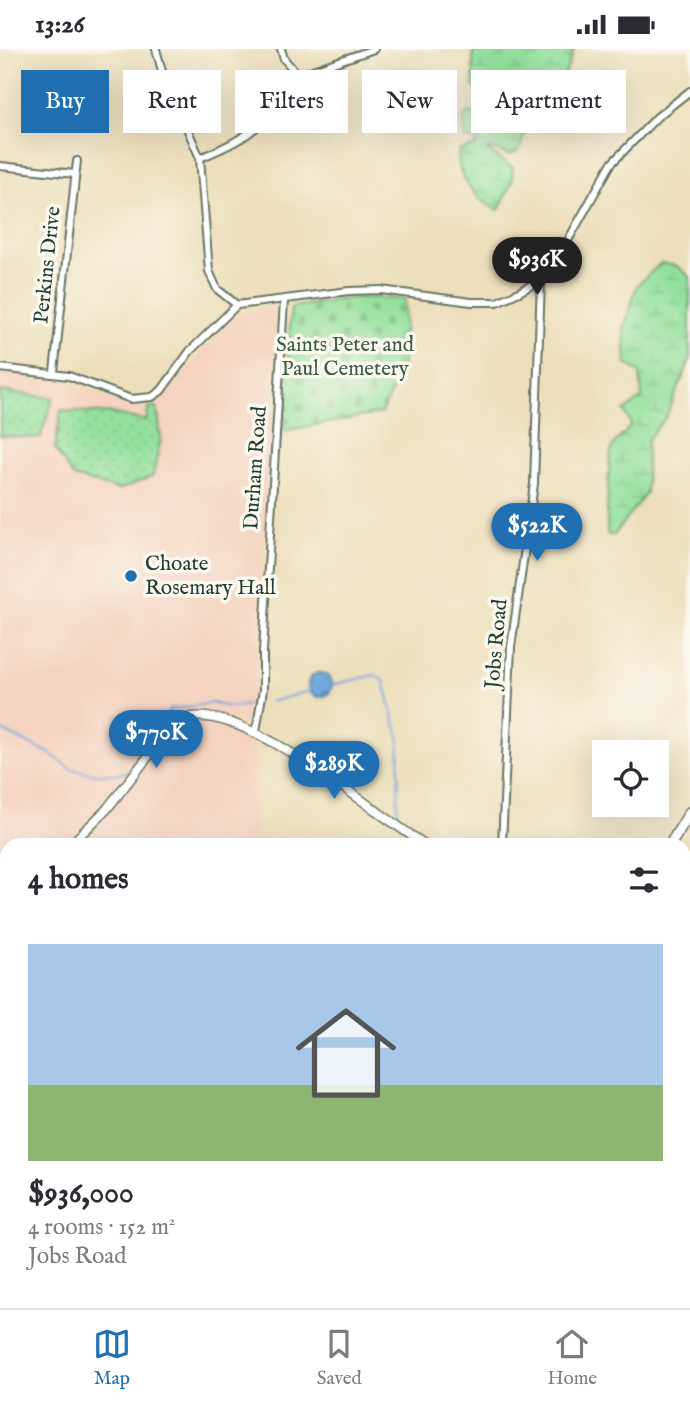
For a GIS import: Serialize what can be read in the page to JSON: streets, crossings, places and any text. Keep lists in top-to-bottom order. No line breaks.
{"streets":{"street":["Perkins Drive","Durham Road","Jobs Road"]},"parks":["Saints Peter and Paul Cemetery"],"places":["Choate Rosemary Hall"],"page":{"status":"13:26","chip":["Buy","Rent","Filters","New","Apartment"],"price":["$936K","$522K","$770K","$289K"],"heading":"4 homes","list":[{"name":"$936,000","note":"4 rooms · 152 m² · Jobs Road"}],"tabs":["Map","Saved","Home"]}}
